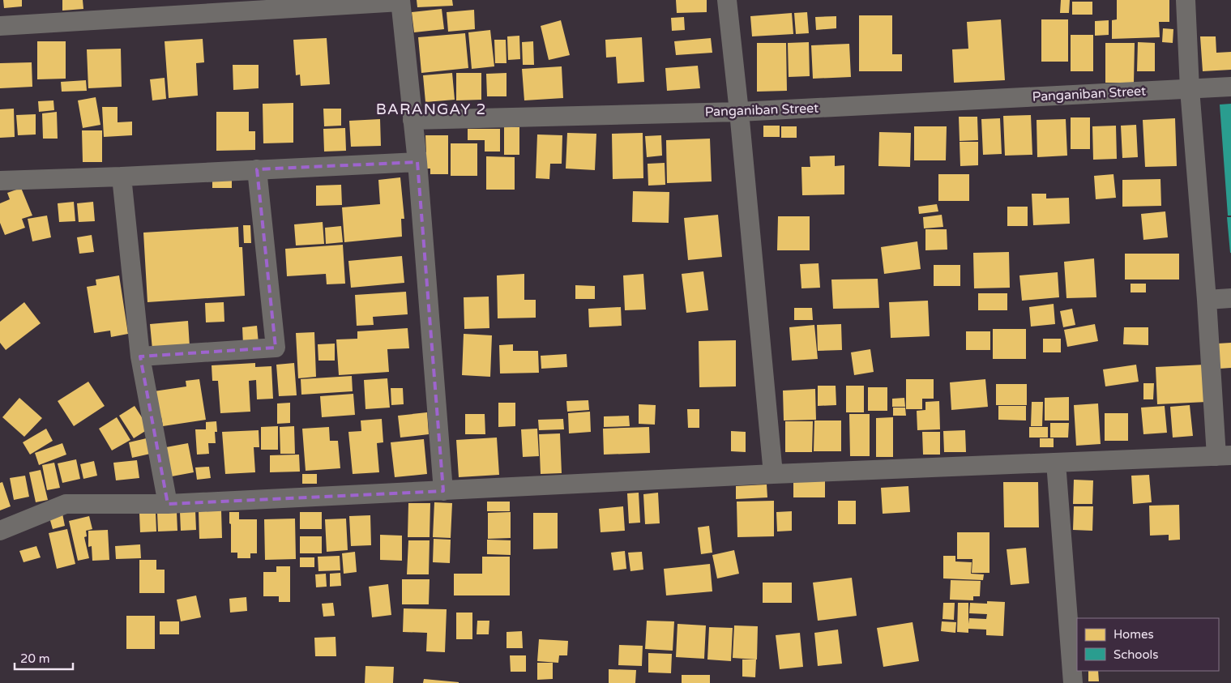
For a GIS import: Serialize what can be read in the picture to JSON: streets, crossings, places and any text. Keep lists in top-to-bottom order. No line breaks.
{"streets":{"street":["Panganiban Street"]},"districts":["BARANGAY 2"],"legend":["Homes","Schools"],"scale_bar":"20 m"}
